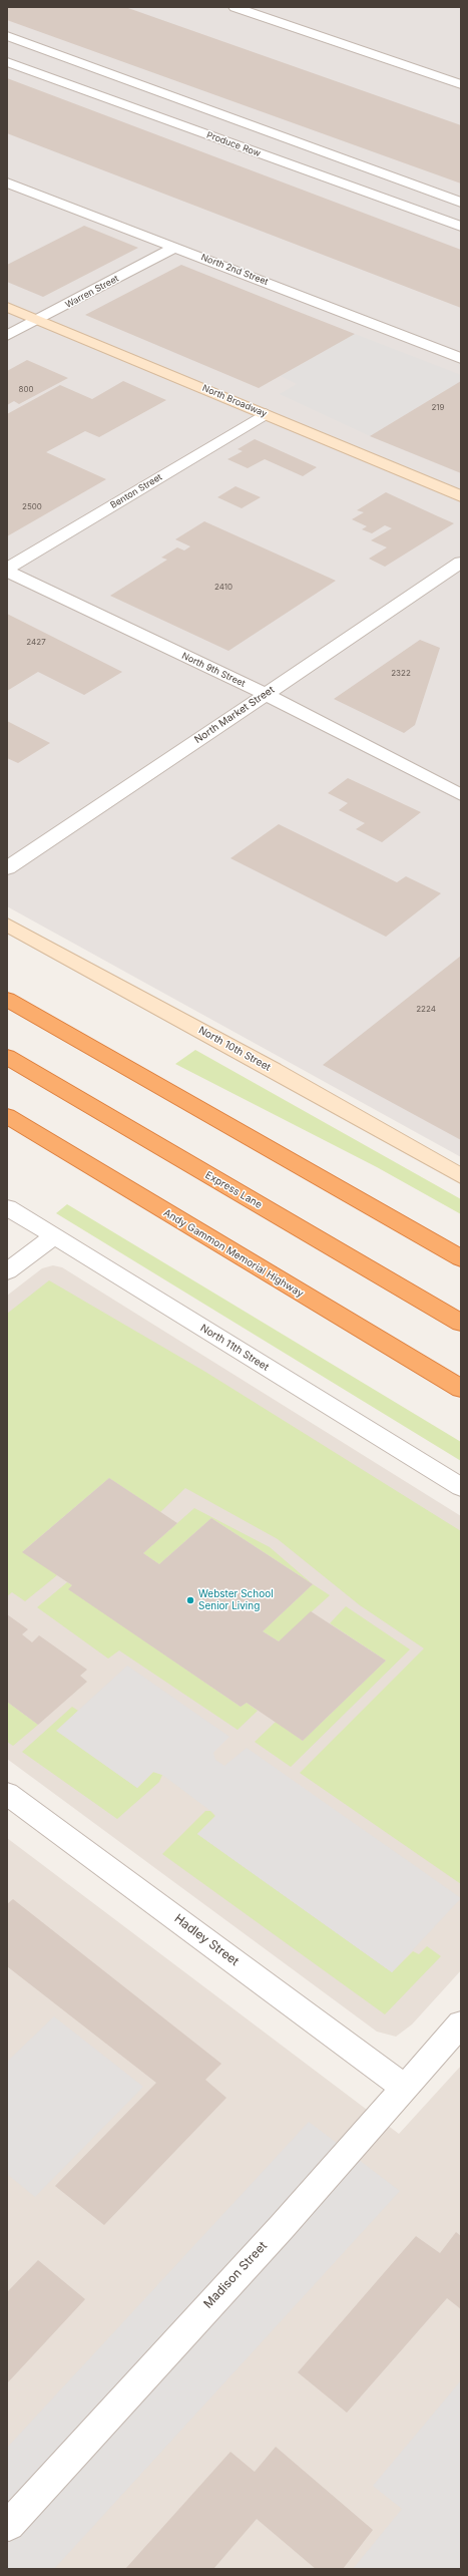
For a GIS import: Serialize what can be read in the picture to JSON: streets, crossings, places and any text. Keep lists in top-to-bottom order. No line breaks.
{"streets":{"highway":["Express Lane","Andy Gammon Memorial Highway"],"main road":["North Broadway","North 10th Street"],"street":["Produce Row","North 2nd Street","Warren Street","Benton Street","North 9th Street","North Market Street","North 11th Street","Hadley Street","Madison Street"]},"crossings":[["North 2nd Street","Warren Street"],["Warren Street","North Broadway"],["North Broadway","Benton Street"],["Benton Street","North 9th Street"],["North 9th Street","North Market Street"],["Hadley Street","Madison Street"]],"places":["Webster School Senior Living"],"house_numbers":["800","219","2500","2410","2427","2322","2224"]}
